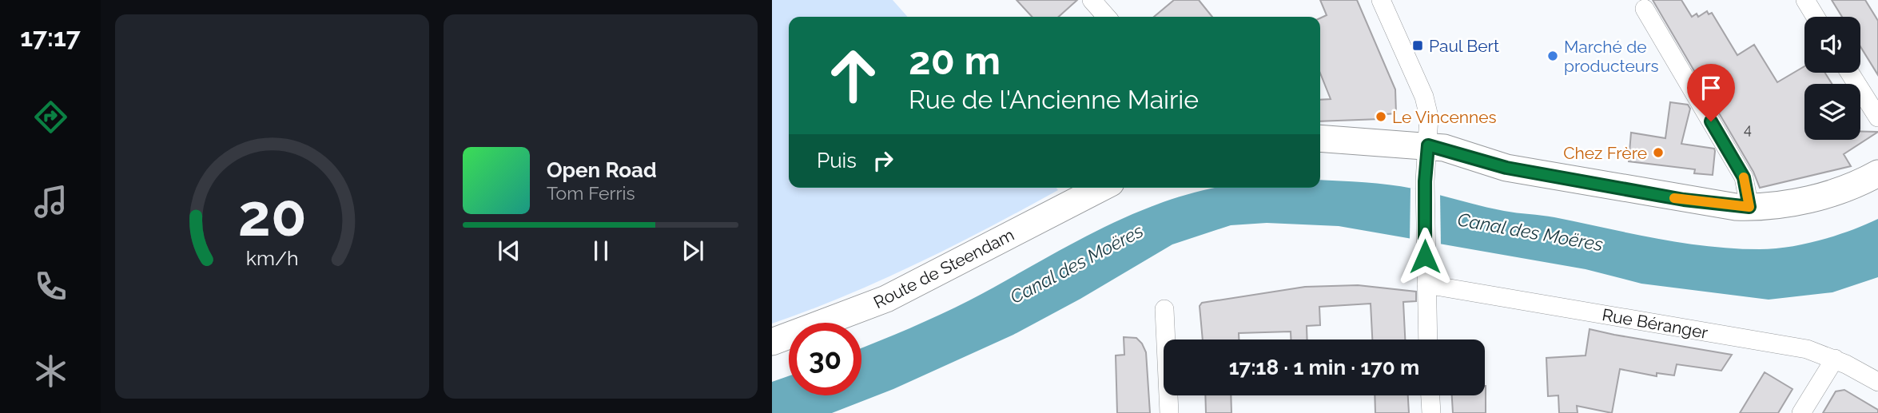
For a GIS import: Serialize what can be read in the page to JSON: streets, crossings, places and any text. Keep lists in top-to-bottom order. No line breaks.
{"streets":{"street":["Route de Steendam","Rue Béranger"]},"water":["Canal des Moëres"],"places":{"transit":["Paul Bert"],"other":["Marché de producteurs","Le Vincennes","Chez Frère"]},"house_numbers":["4"],"page":{"tabs":"17:17","turn":["20 m","Rue de l'Ancienne Mairie"],"then":"Puis","song":["Open Road","Tom Ferris"],"limit":"30","trip":"17:18 · 1 min · 170 m","gauge":["20","km/h"]}}
